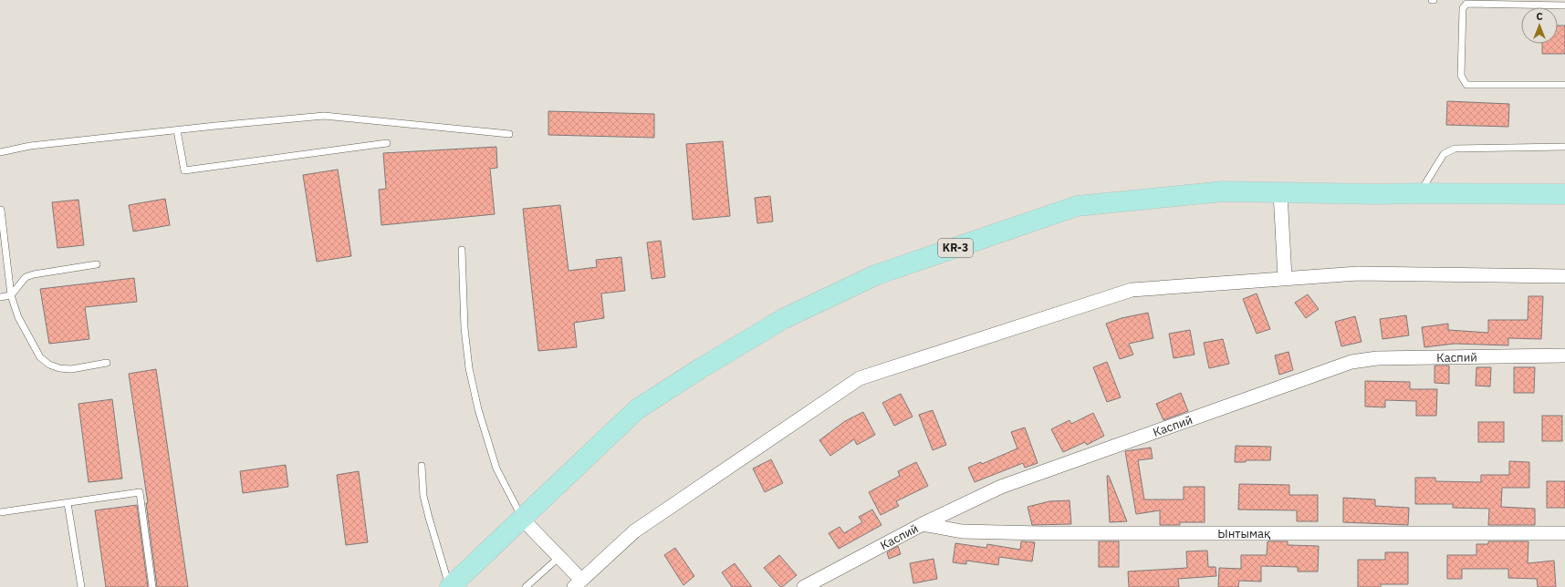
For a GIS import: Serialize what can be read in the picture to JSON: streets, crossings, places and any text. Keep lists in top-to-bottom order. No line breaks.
{"streets":{"main road":["KR-3"],"street":["Каспий","Ынтымақ"]},"crossings":[["Каспий","Ынтымақ"]],"north":"top"}
